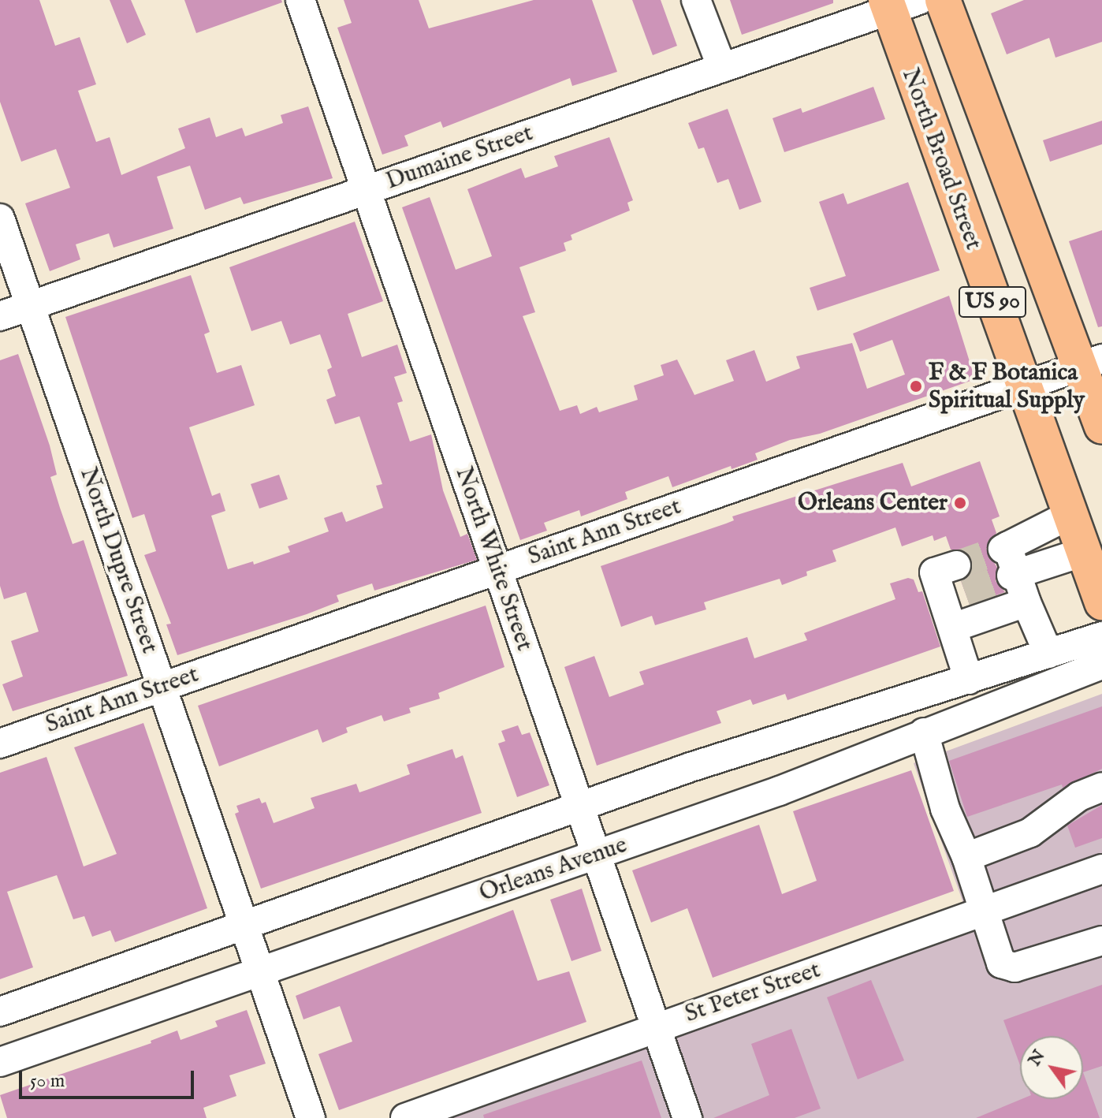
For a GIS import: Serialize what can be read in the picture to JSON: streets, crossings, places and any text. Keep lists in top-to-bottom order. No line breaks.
{"streets":{"main road":["North Broad Street","US 90"],"street":["Dumaine Street","Saint Ann Street","North White Street","North Dupre Street","Orleans Avenue","St Peter Street"]},"crossings":[["Dumaine Street","North Broad Street"],["Dumaine Street","North White Street"],["Dumaine Street","North Dupre Street"],["North Broad Street","Saint Ann Street"],["US 90","Saint Ann Street"],["Saint Ann Street","North White Street"],["Saint Ann Street","North Dupre Street"],["North White Street","Orleans Avenue"],["North White Street","St Peter Street"],["North Dupre Street","Orleans Avenue"]],"places":["F & F Botanica Spiritual Supply","Orleans Center"],"scale_bar":"50 m","north":"top left"}
